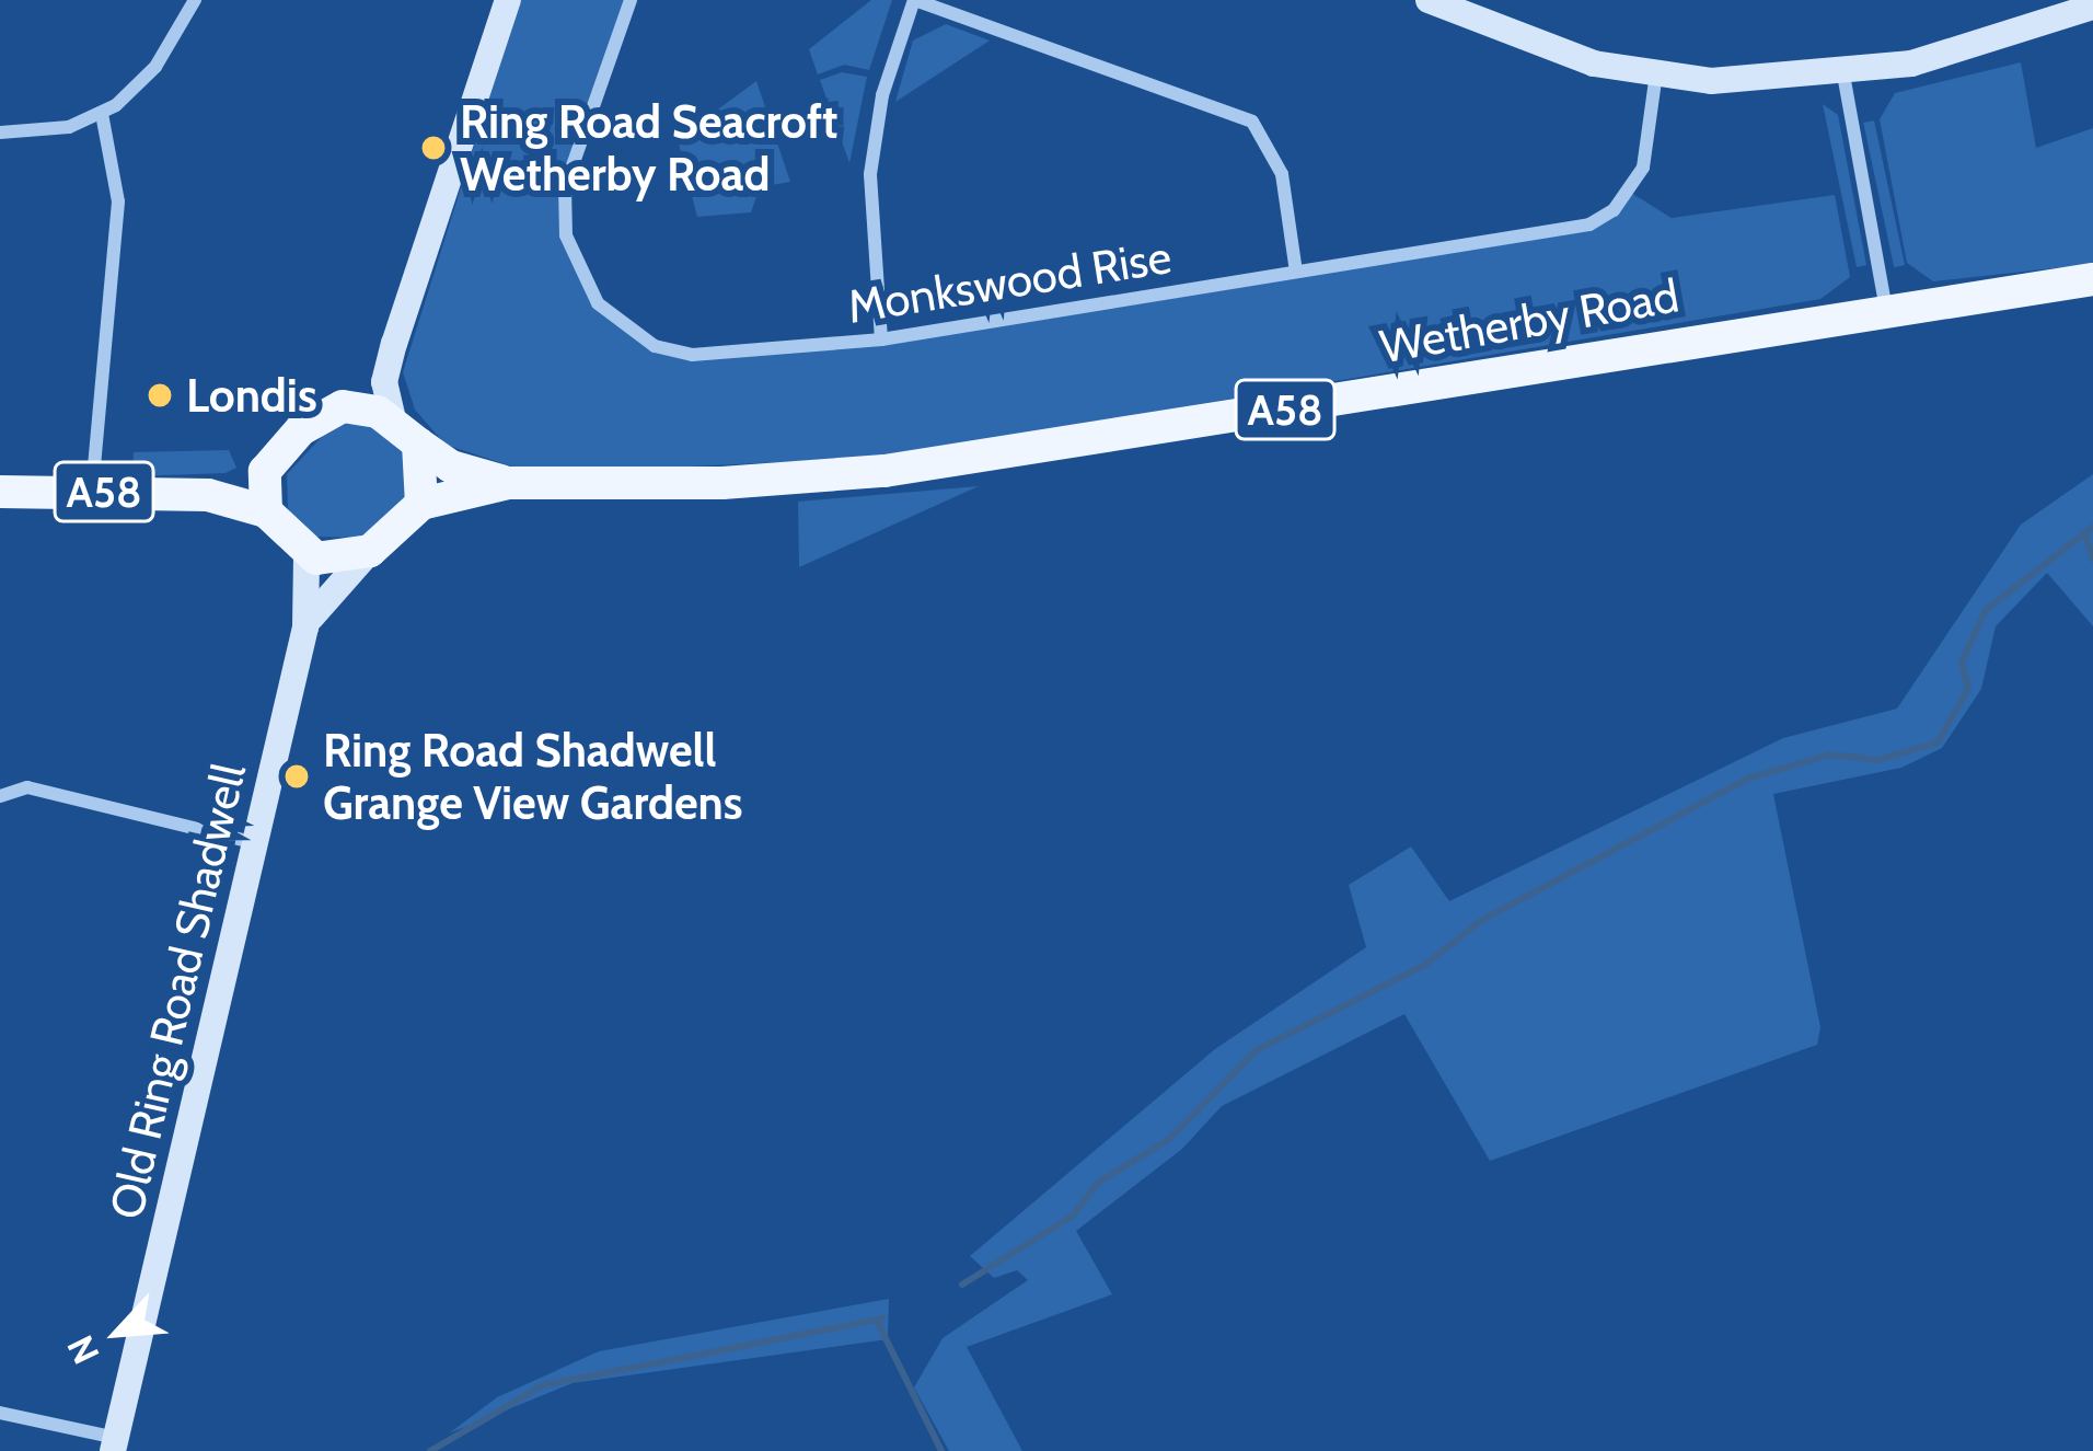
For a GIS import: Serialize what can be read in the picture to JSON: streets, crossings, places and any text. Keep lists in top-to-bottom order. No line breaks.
{"streets":{"main road":["Wetherby Road","A58","Old Ring Road Shadwell"],"street":["Monkswood Rise"]},"crossings":[["Wetherby Road","A58"],["A58","Old Ring Road Shadwell"]],"places":["Ring Road Seacroft Wetherby Road","Londis","Ring Road Shadwell Grange View Gardens"],"north":"bottom left"}
